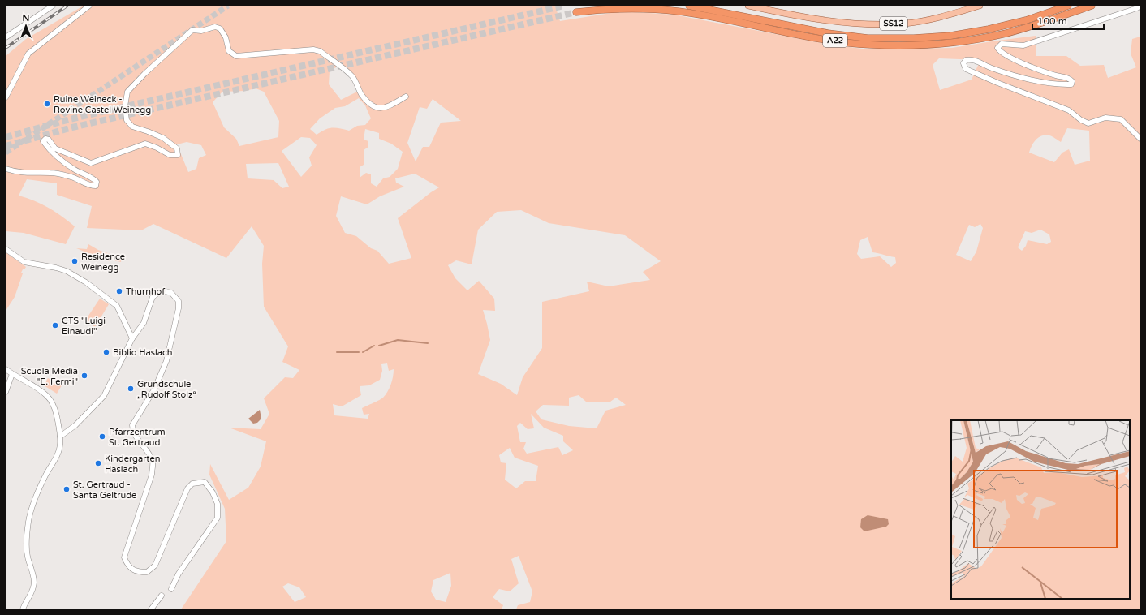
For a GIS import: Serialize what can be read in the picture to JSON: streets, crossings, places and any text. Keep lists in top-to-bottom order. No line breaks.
{"streets":{"highway":["A22"],"main road":["SS12"]},"places":["Ruine Weineck - Rovine Castel Weinegg","Residence Weinegg","Thurnhof","CTS \"Luigi Einaudi\"","Biblio Haslach","Scuola Media \"E. Fermi\"","Grundschule „Rudolf Stolz“","Pfarrzentrum St. Gertraud","Kindergarten Haslach","St. Gertraud - Santa Geltrude"],"scale_bar":"100 m","north":"top"}
